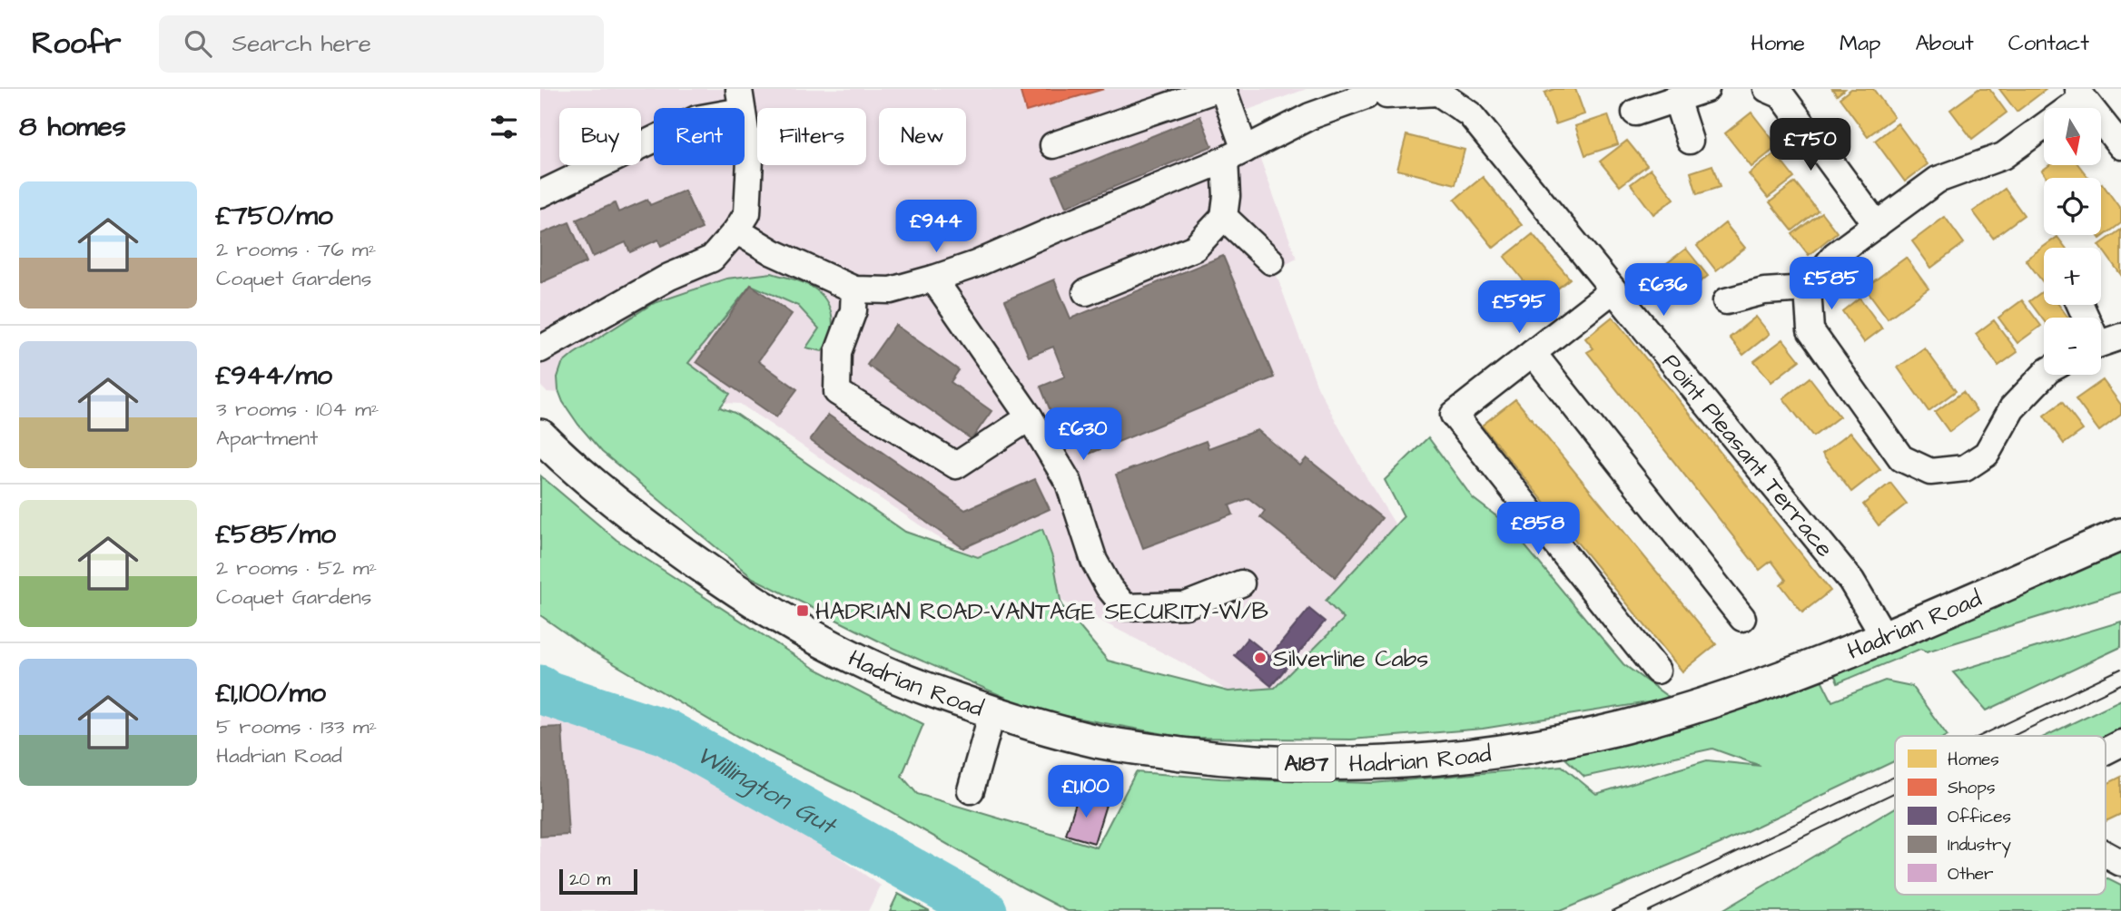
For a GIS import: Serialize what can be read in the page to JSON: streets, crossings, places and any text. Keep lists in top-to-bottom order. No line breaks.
{"streets":{"main road":["Hadrian Road","A187"],"street":["Point Pleasant Terrace"]},"crossings":[["Point Pleasant Terrace","Hadrian Road"]],"water":["Willington Gut"],"places":{"transit":["HADRIAN ROAD-VANTAGE SECURITY-W/B"],"other":["Silverline Cabs"]},"legend":["Homes","Shops","Offices","Industry","Other"],"scale_bar":"20 m","north":"bottom","page":{"header":"Roofr","search":"Search here","nav":["Home","Map","About","Contact"],"heading":"8 homes","map_buttons":["+","−"],"chip":["Buy","Rent","Filters","New"],"price":["£750","£944","£585","£636","£595","£630","£858","£1,100"],"list":[{"name":"£750/mo","note":"2 rooms · 76 m² · Coquet Gardens"},{"name":"£944/mo","note":"3 rooms · 104 m² · Apartment"},{"name":"£585/mo","note":"2 rooms · 52 m² · Coquet Gardens"},{"name":"£1,100/mo","note":"5 rooms · 133 m² · Hadrian Road"}],"scale":"20 m"}}
